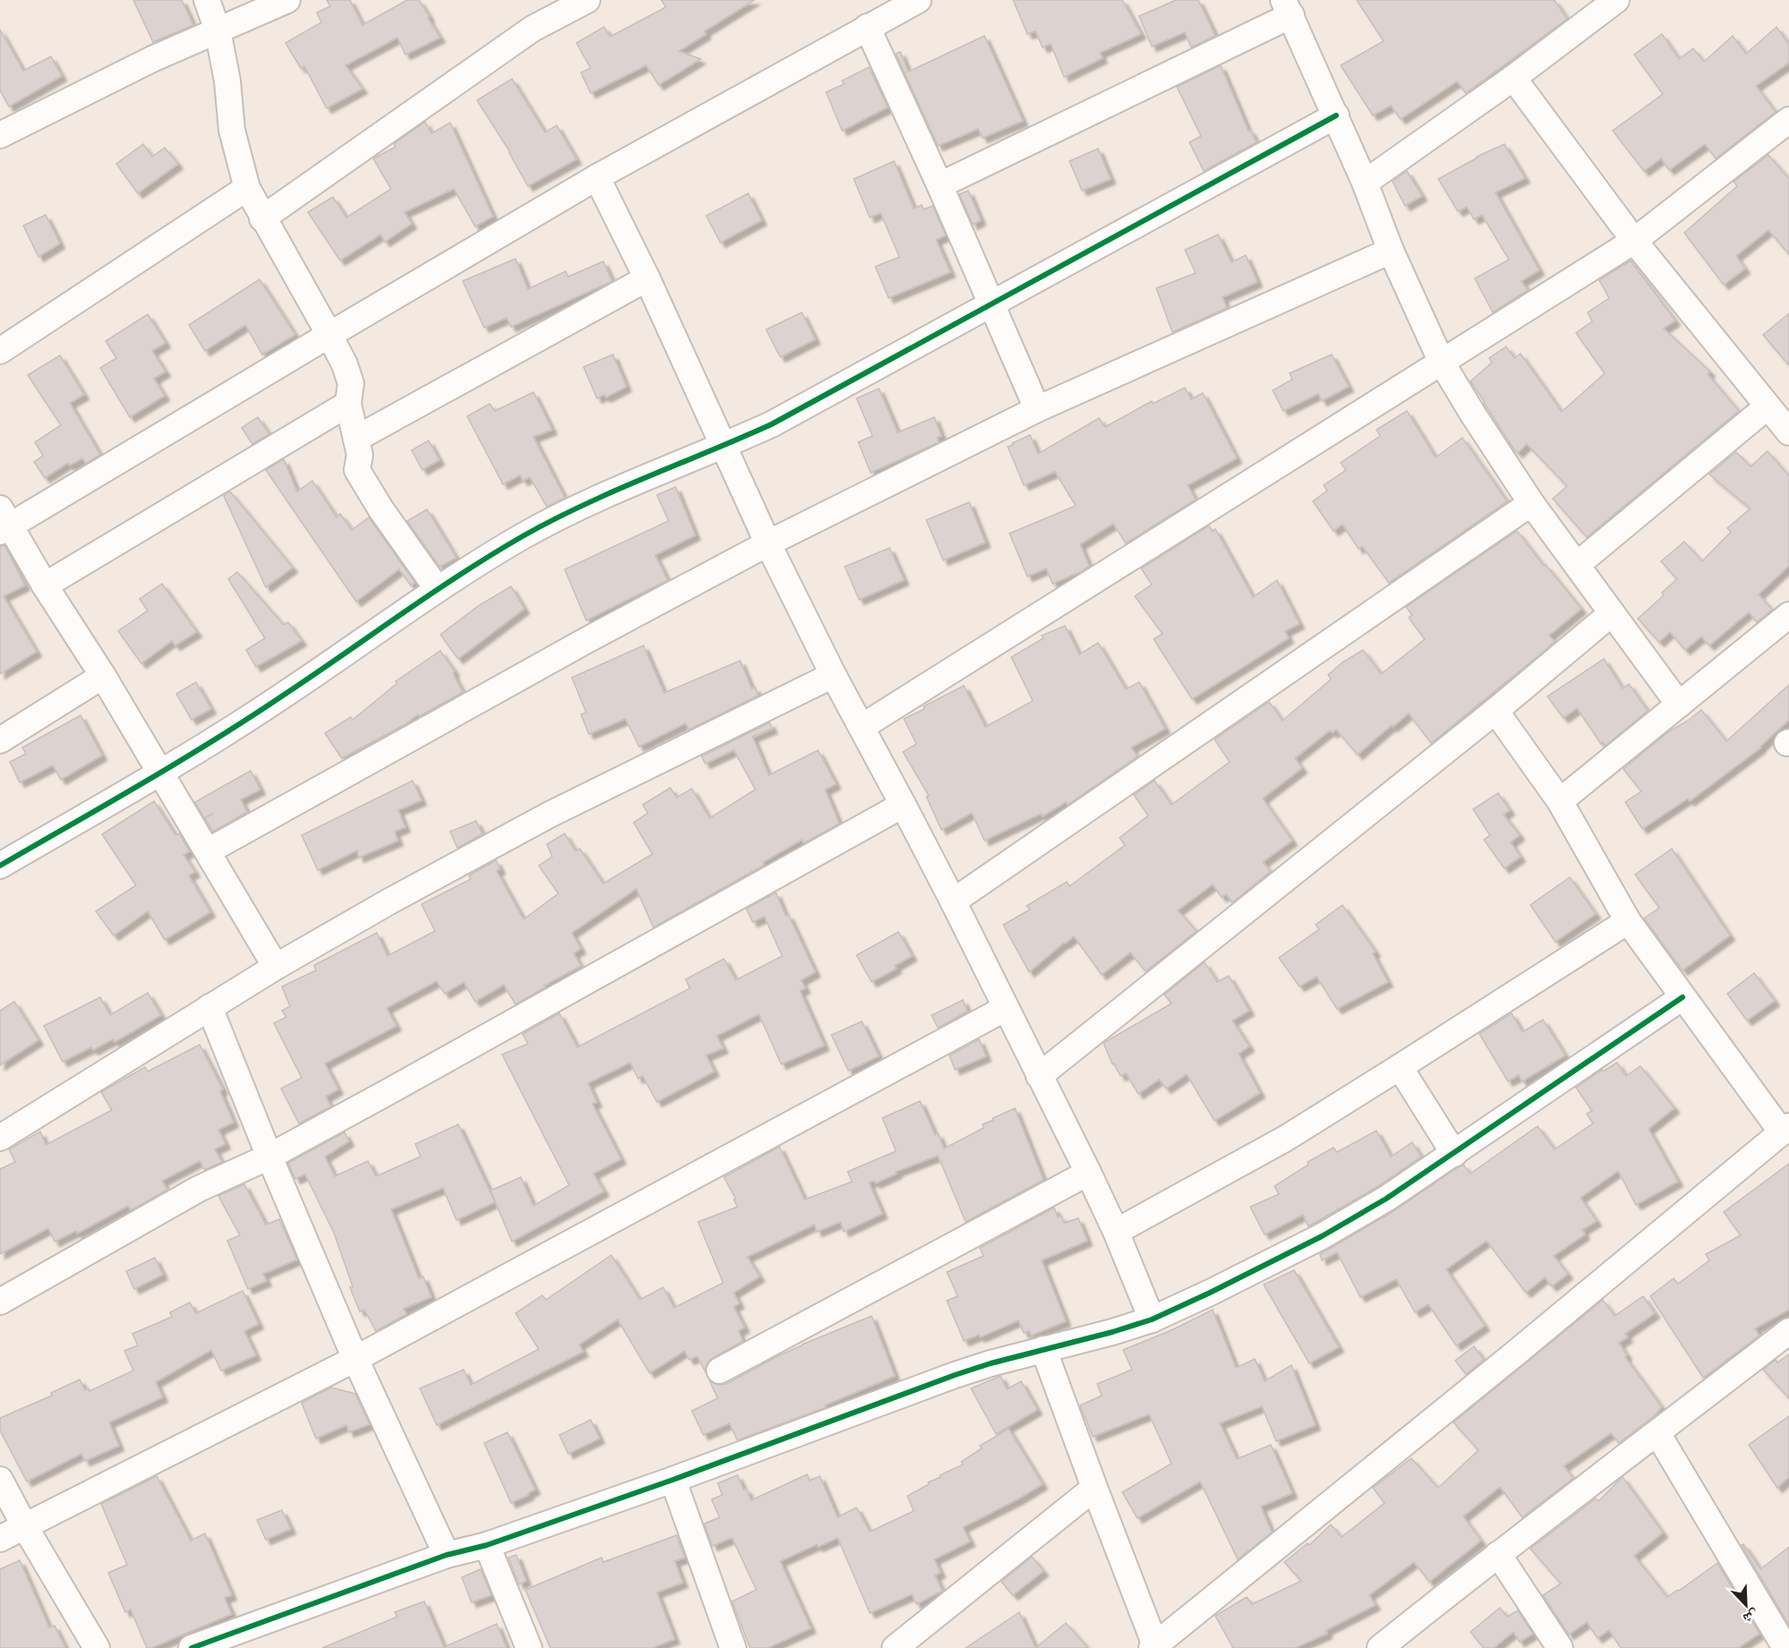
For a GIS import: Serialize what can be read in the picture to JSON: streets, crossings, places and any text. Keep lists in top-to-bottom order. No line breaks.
{"north":"bottom right"}
